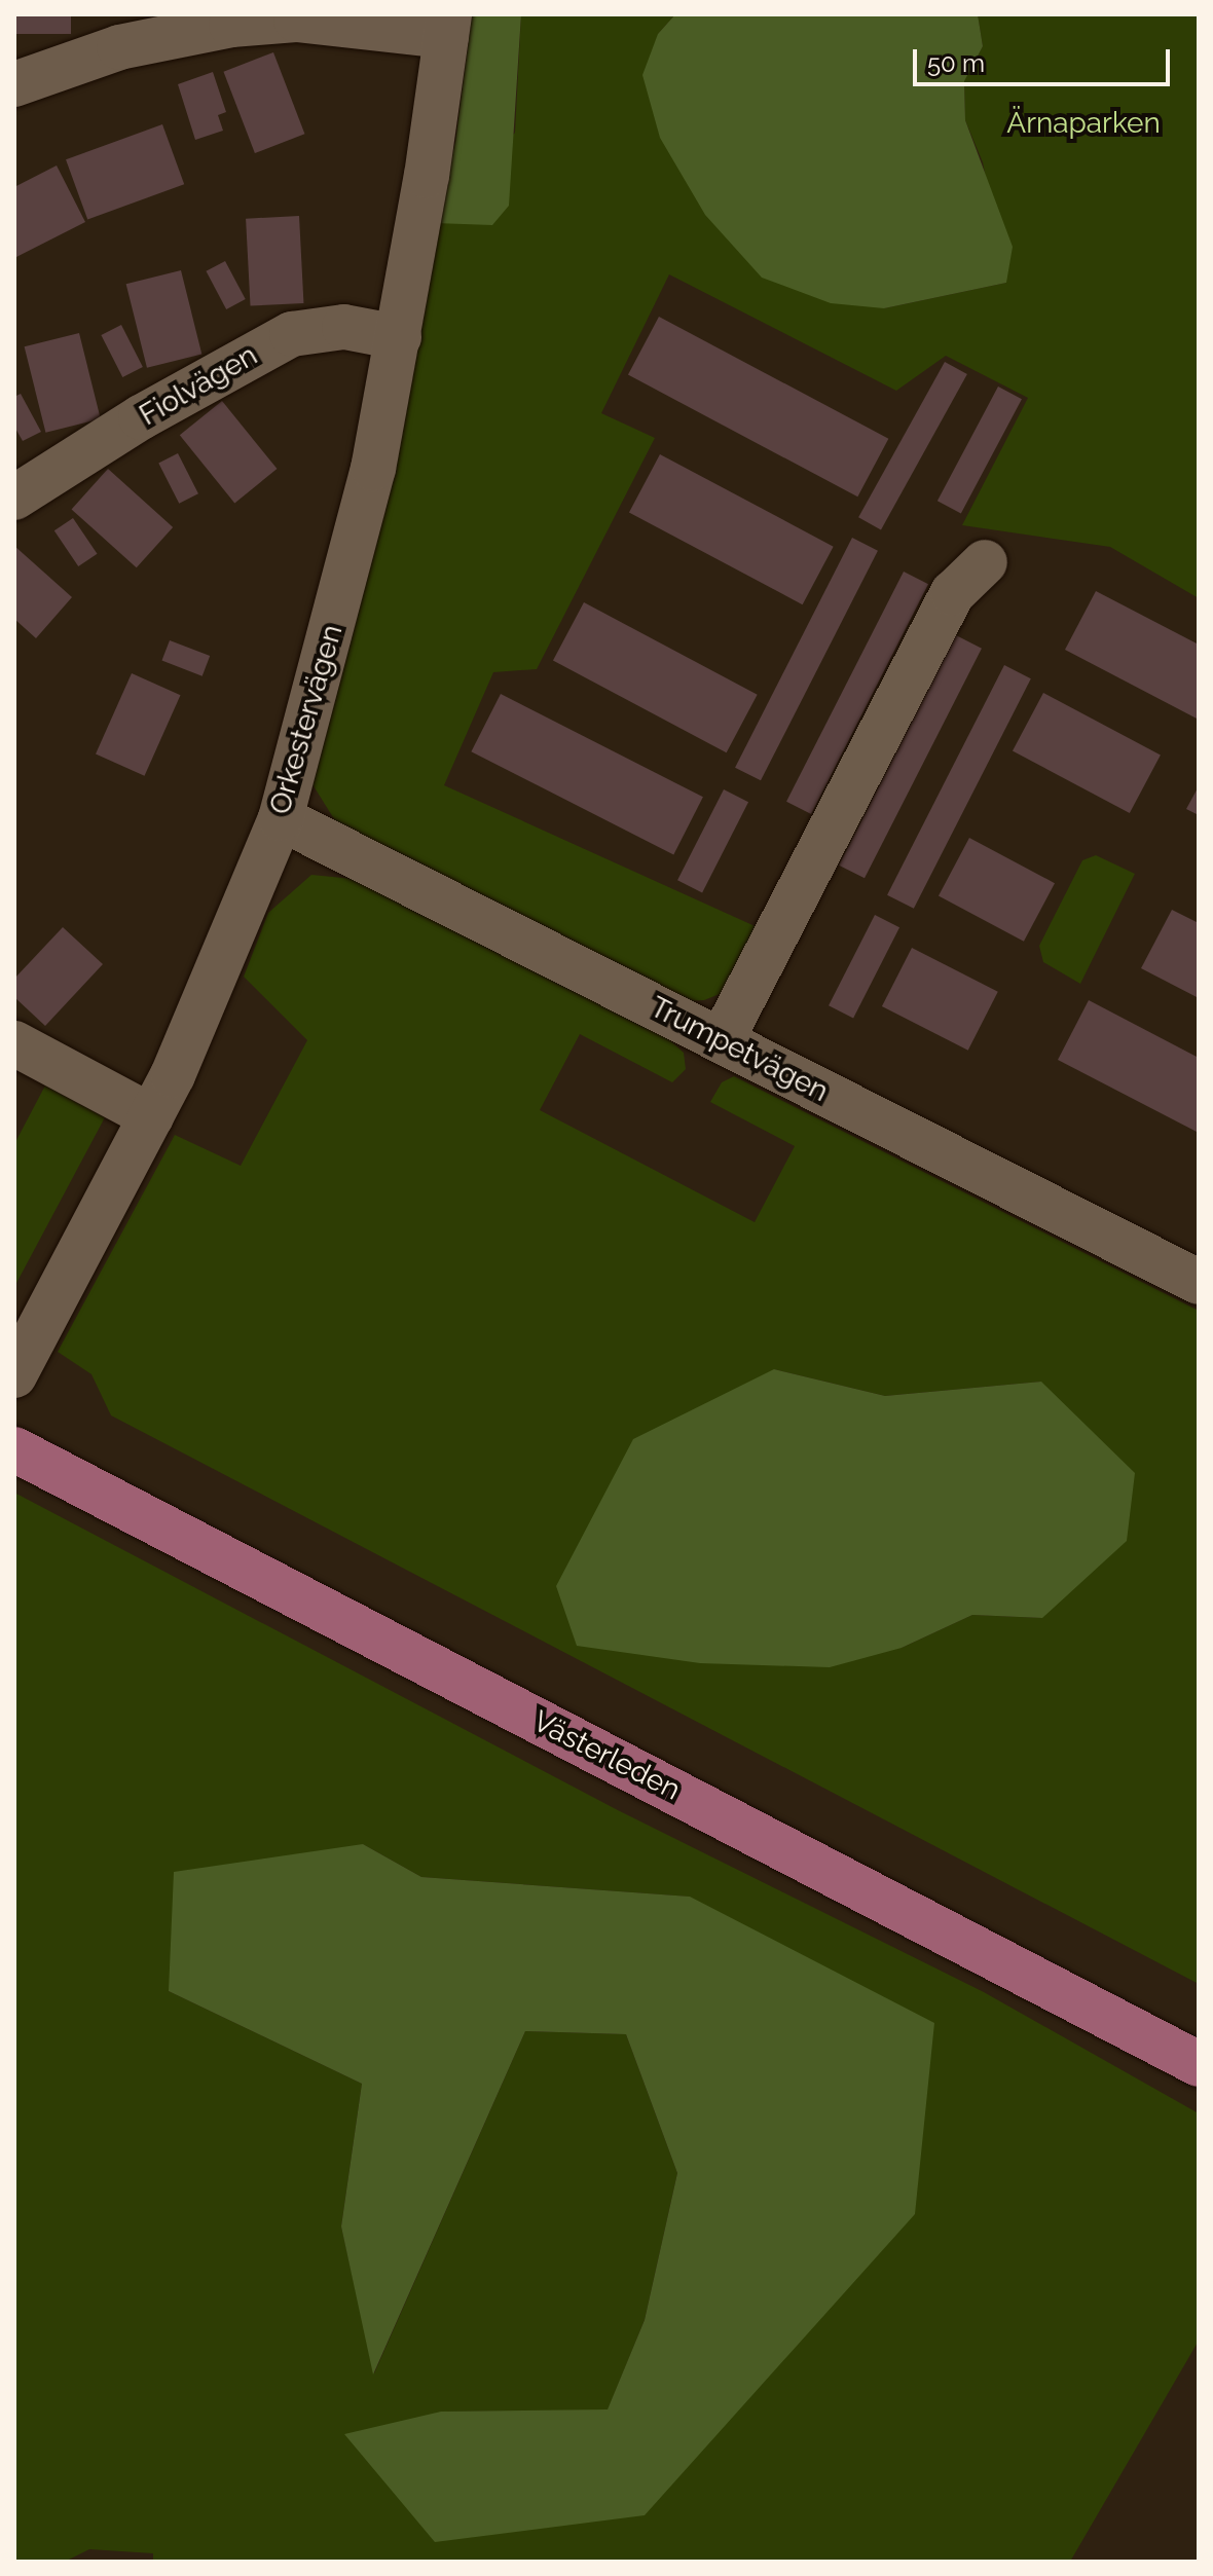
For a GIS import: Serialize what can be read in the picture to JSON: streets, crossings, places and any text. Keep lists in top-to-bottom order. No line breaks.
{"streets":{"main road":["Västerleden"],"street":["Fiolvägen","Orkestervägen","Trumpetvägen"]},"crossings":[["Fiolvägen","Orkestervägen"],["Orkestervägen","Trumpetvägen"]],"parks":["Ärnaparken"],"scale_bar":"50 m"}
